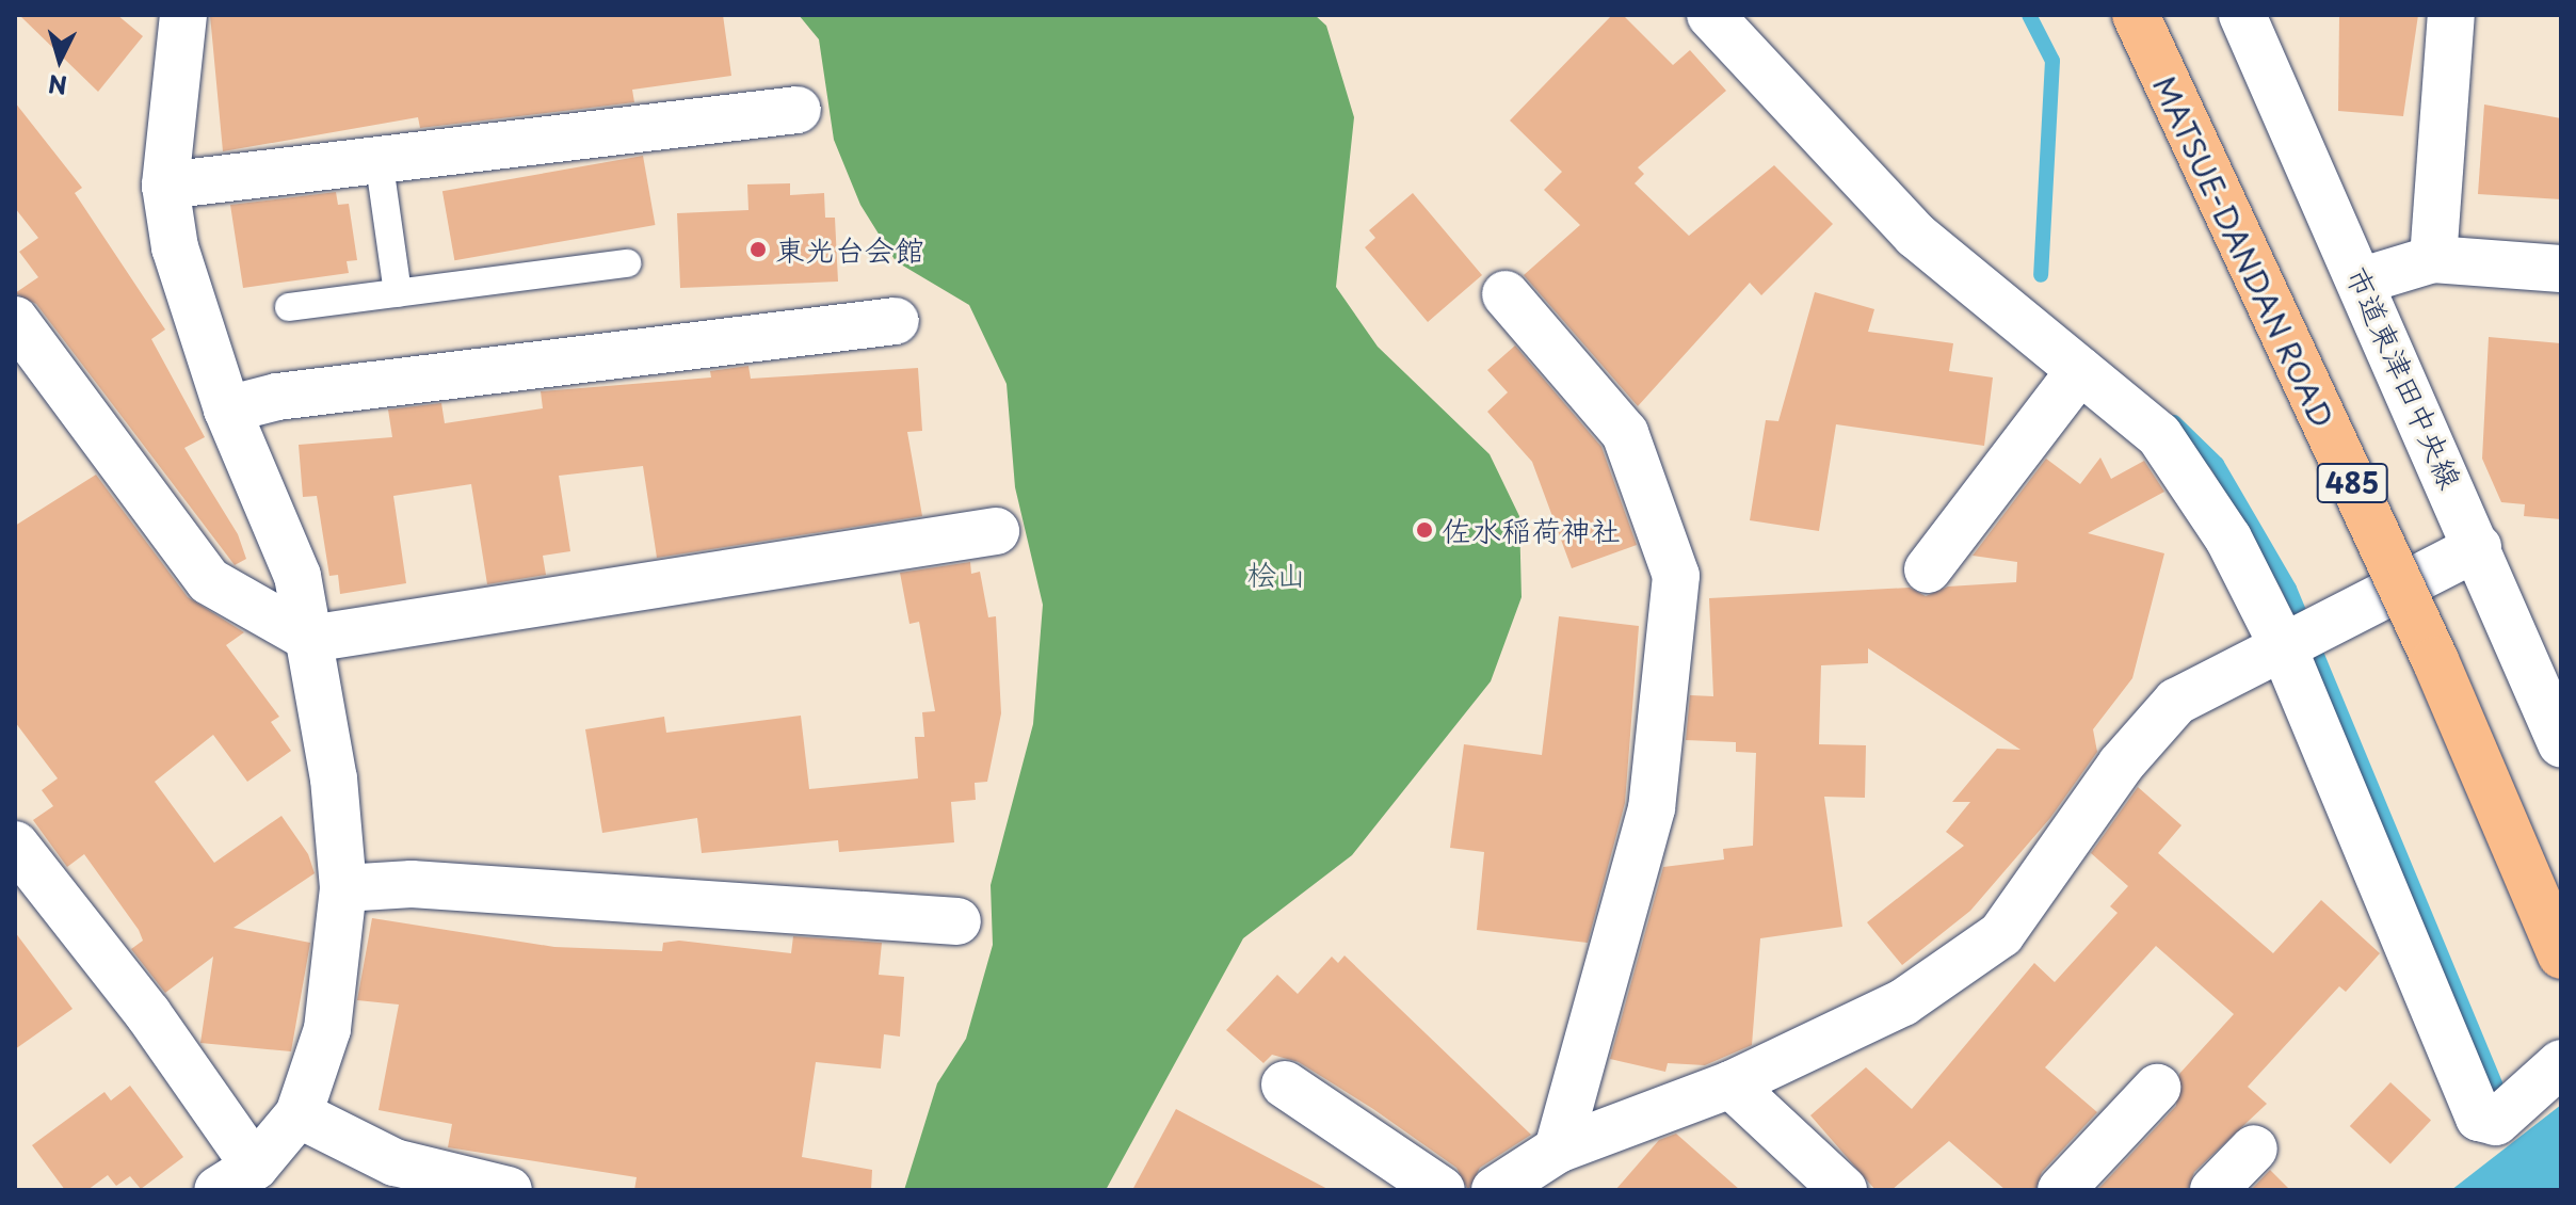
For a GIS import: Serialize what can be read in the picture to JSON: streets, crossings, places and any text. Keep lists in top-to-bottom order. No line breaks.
{"streets":{"highway":["MATSUE-DANDAN ROAD","485"],"street":["市道東津田中央線"]},"parks":["桧山"],"places":["東光台会館","佐水稲荷神社"],"north":"bottom"}
